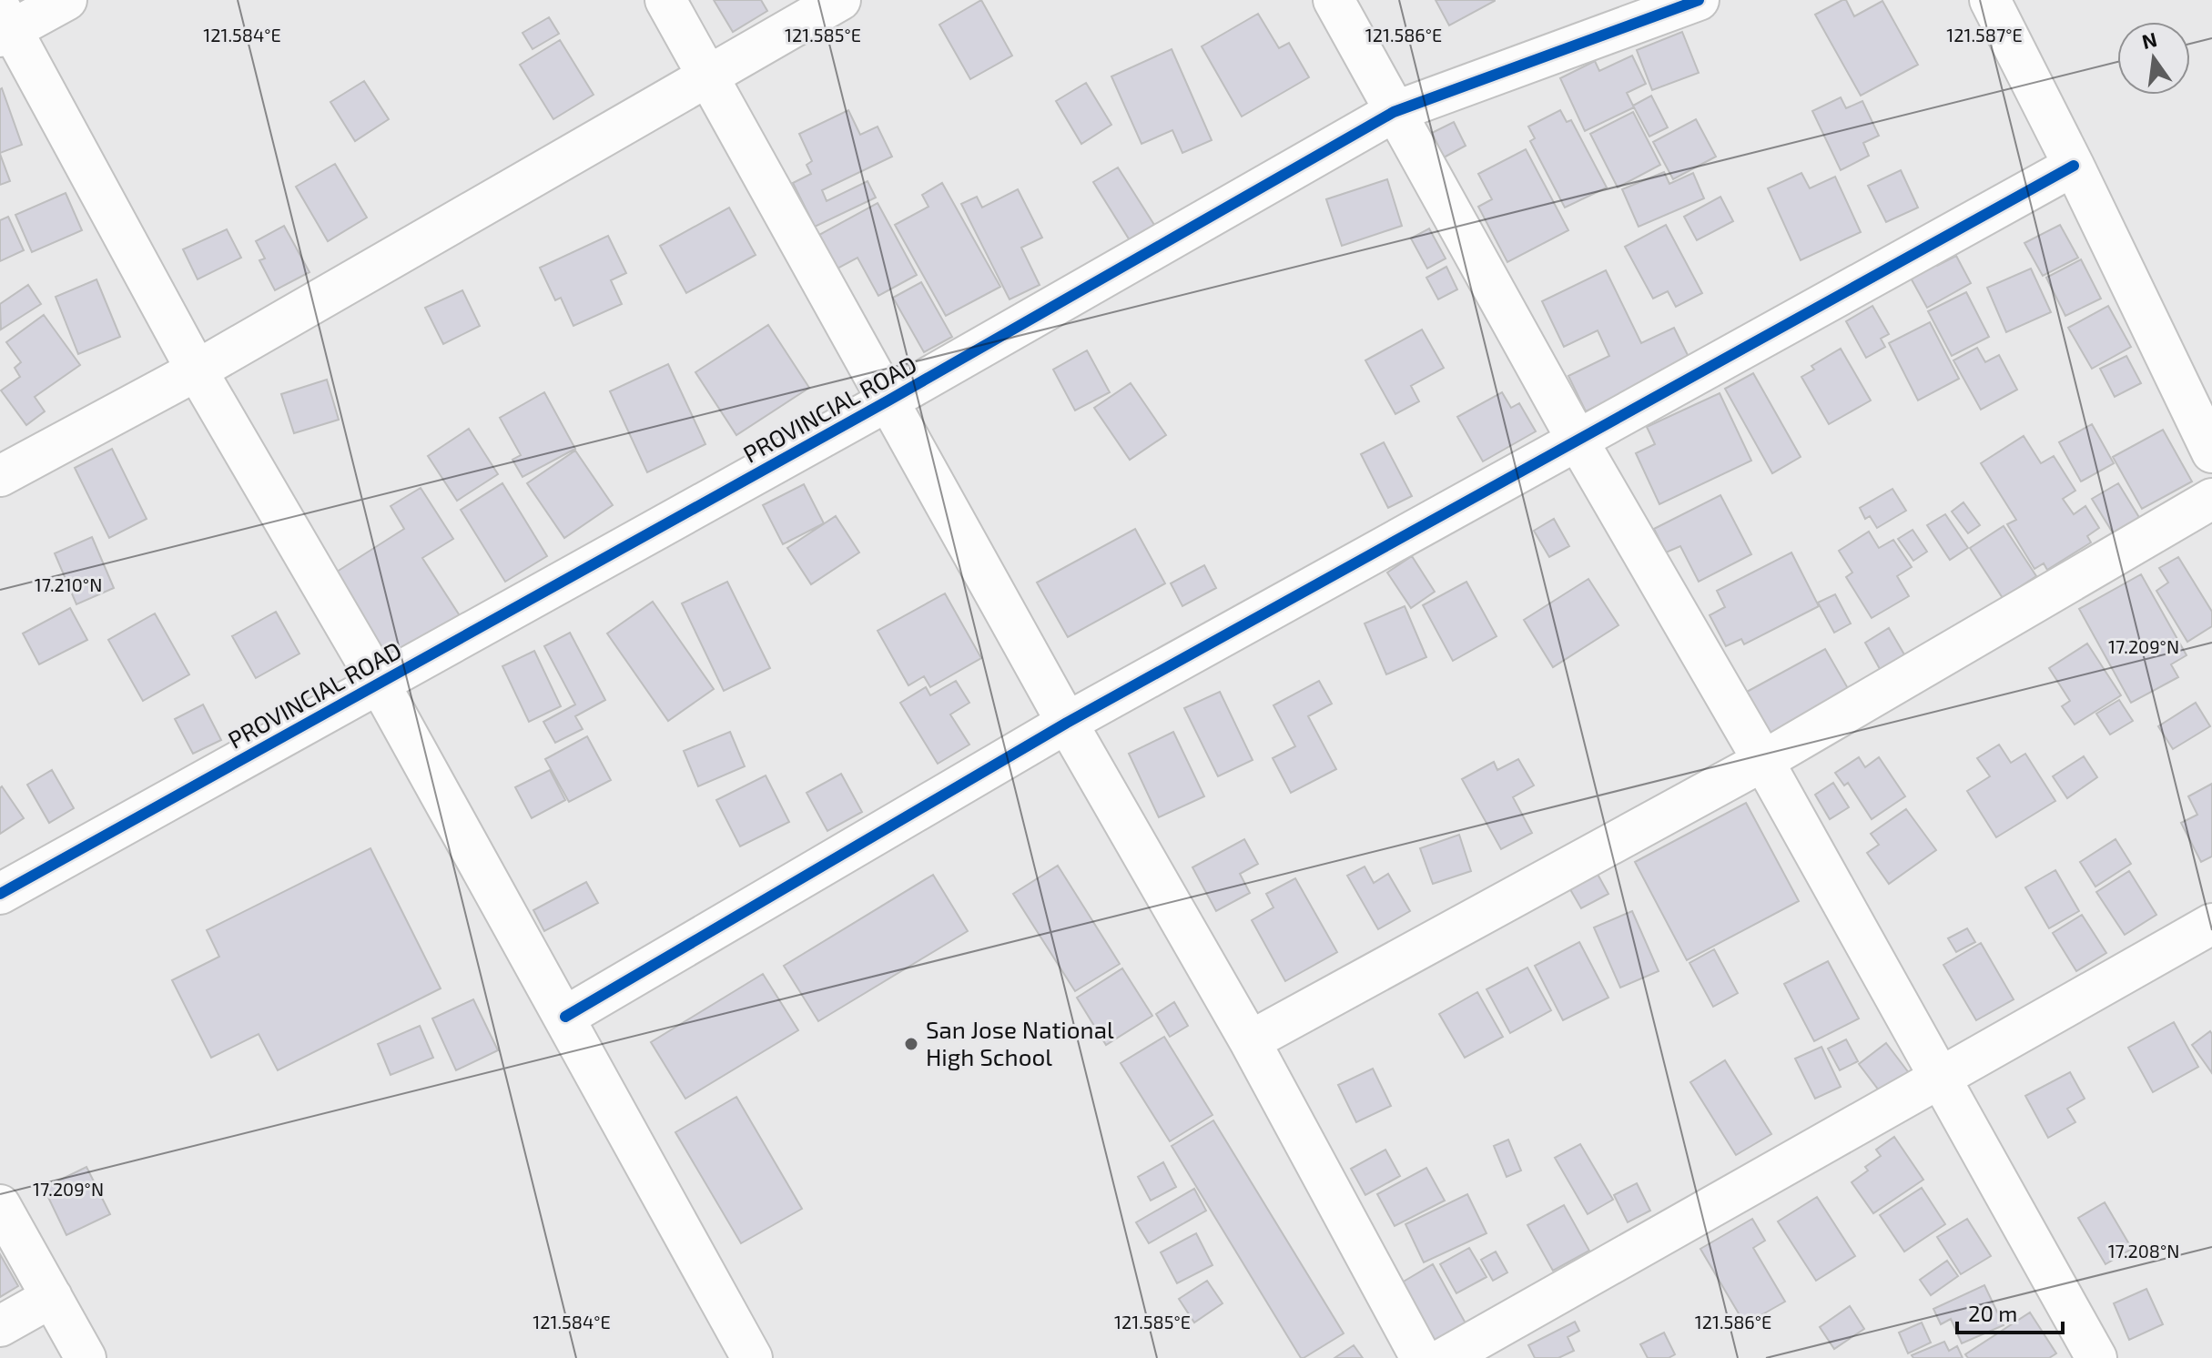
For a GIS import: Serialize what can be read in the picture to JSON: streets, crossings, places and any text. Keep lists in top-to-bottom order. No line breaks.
{"streets":{"street":["PROVINCIAL ROAD"]},"places":["San Jose National High School"],"scale_bar":"20 m","north":"top","coordinates":["121.585°E","121.587°E","121.584°E","121.586°E","17.210°N","17.209°N","17.208°N"]}
